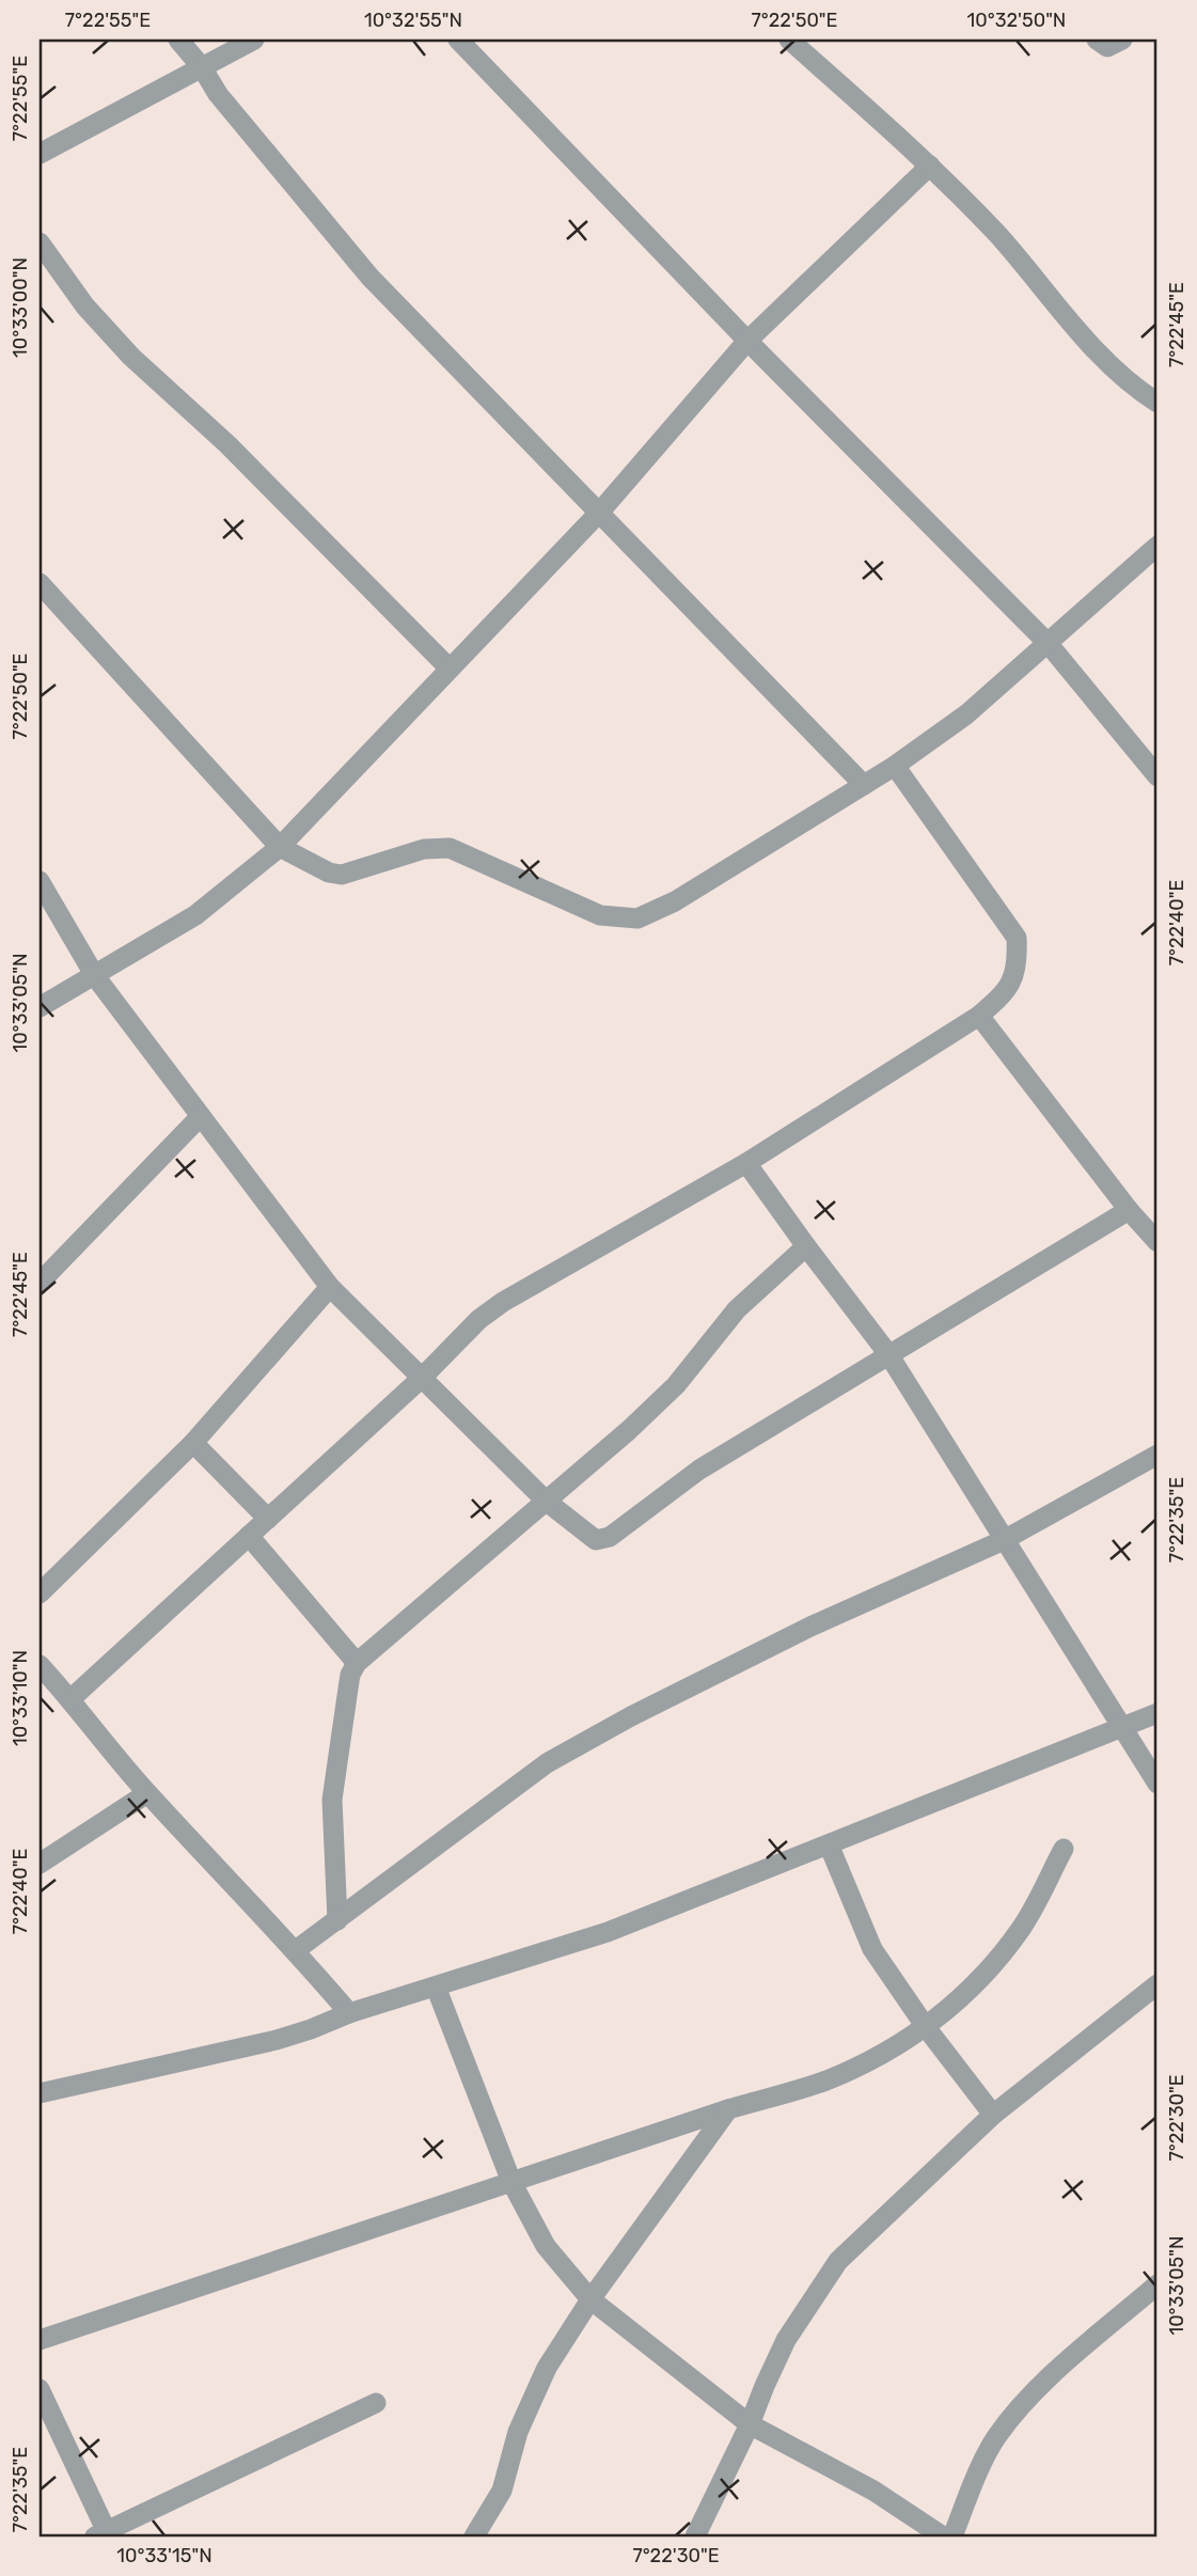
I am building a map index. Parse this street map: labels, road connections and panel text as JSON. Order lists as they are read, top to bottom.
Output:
{
  "coordinates": [
    "7°22'55\"E",
    "10°32'55\"N",
    "7°22'50\"E",
    "10°32'50\"N",
    "10°33'00\"N",
    "7°22'45\"E",
    "7°22'40\"E",
    "10°33'05\"N",
    "7°22'35\"E",
    "10°33'10\"N",
    "7°22'30\"E",
    "10°33'15\"N"
  ]
}
